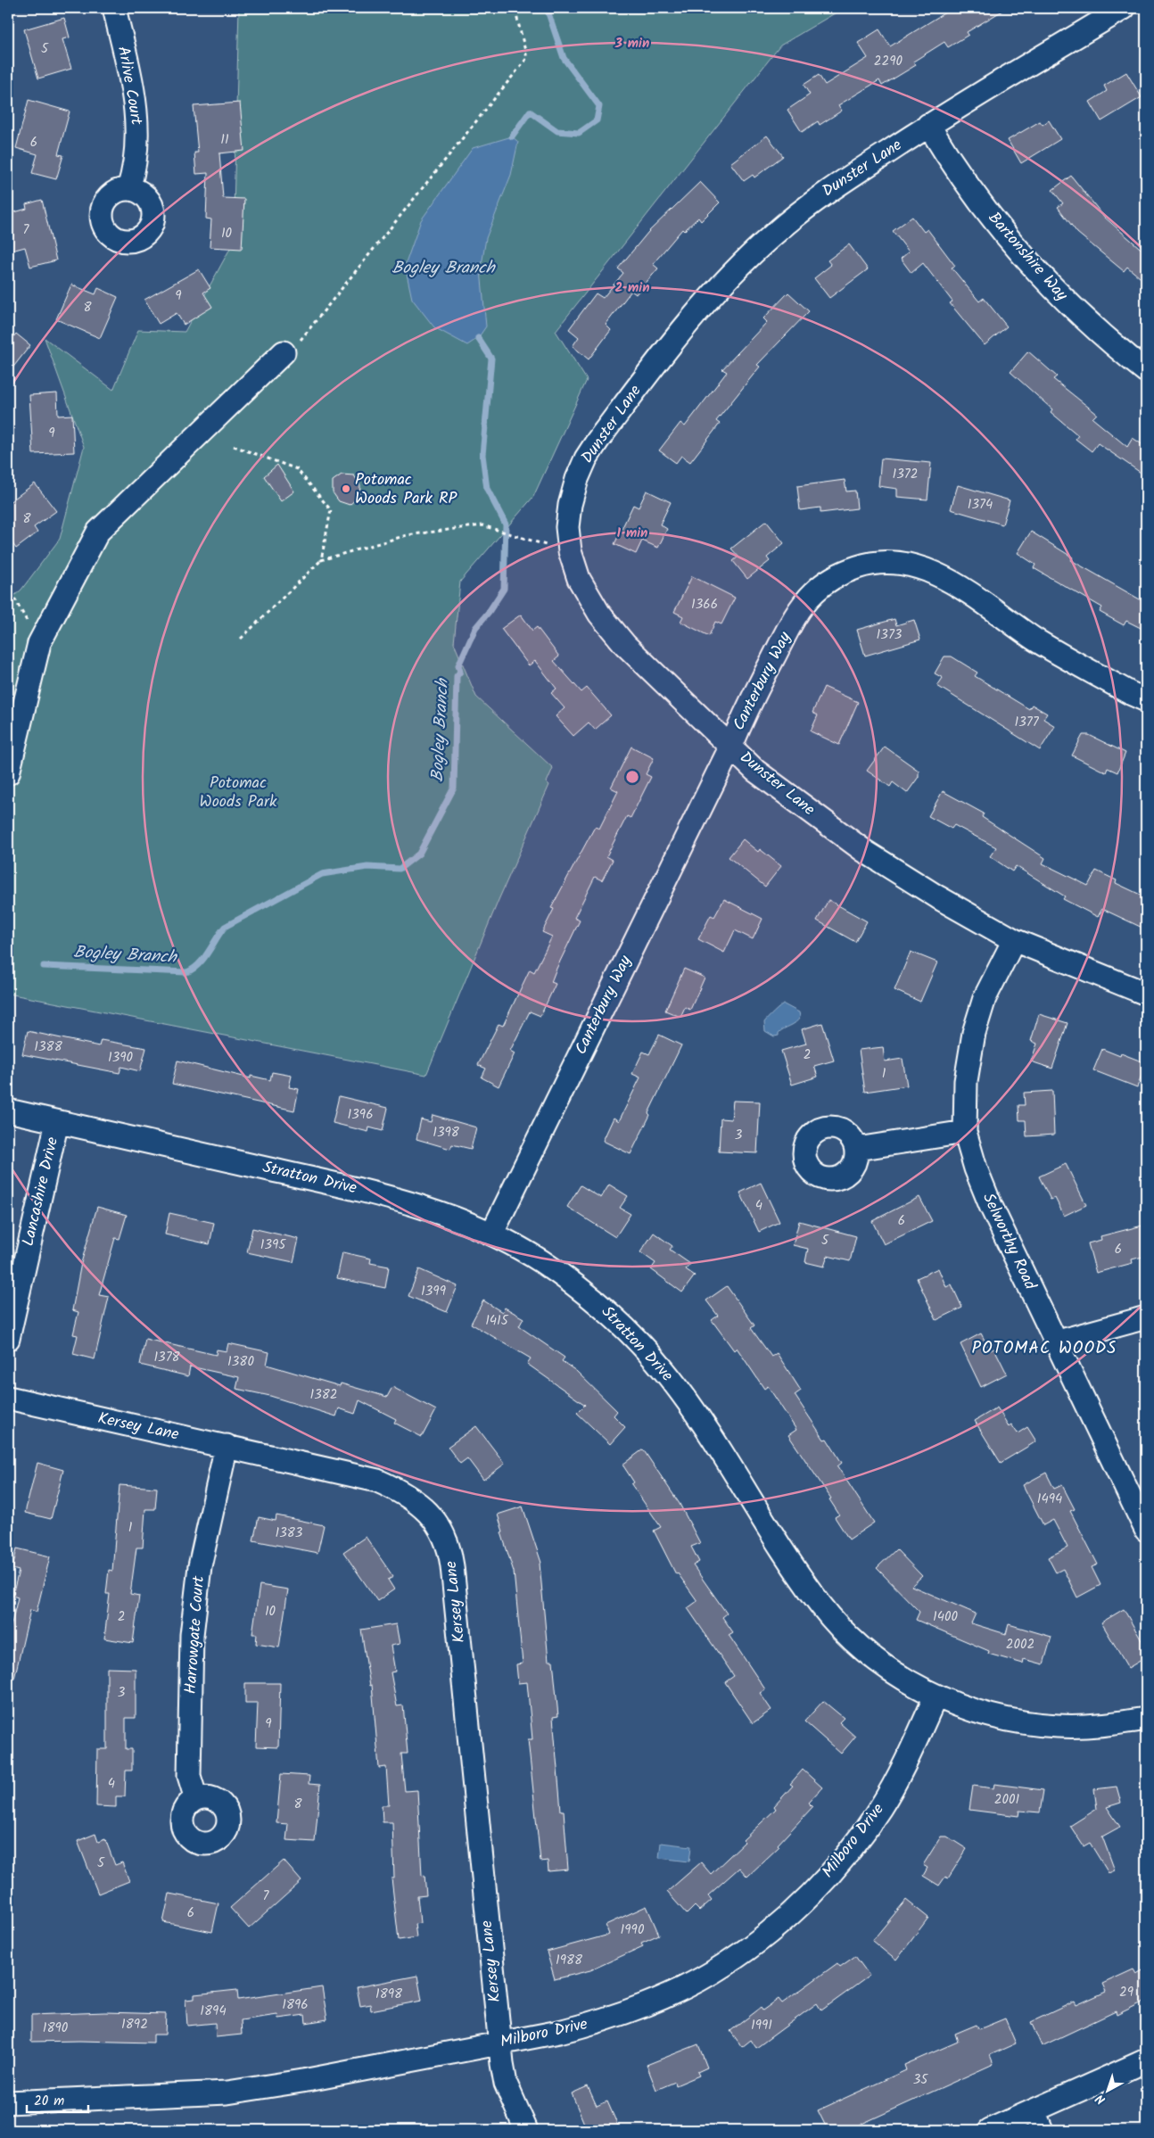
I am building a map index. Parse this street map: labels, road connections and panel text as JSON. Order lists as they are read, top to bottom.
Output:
{
  "streets": {
    "street": [
      "Arlive Court",
      "Dunster Lane",
      "Bartonshire Way",
      "Canterbury Way",
      "Stratton Drive",
      "Lancashire Drive",
      "Selworthy Road",
      "Kersey Lane",
      "Harrowgate Court",
      "Milboro Drive"
    ]
  },
  "crossings": [
    ["Dunster Lane", "Bartonshire Way"],
    ["Dunster Lane", "Canterbury Way"],
    ["Dunster Lane", "Selworthy Road"],
    ["Canterbury Way", "Stratton Drive"],
    ["Stratton Drive", "Lancashire Drive"],
    ["Stratton Drive", "Milboro Drive"],
    ["Kersey Lane", "Harrowgate Court"],
    ["Kersey Lane", "Milboro Drive"]
  ],
  "districts": ["POTOMAC WOODS"],
  "water": ["Bogley Branch"],
  "parks": ["Potomac Woods Park"],
  "places": ["Potomac Woods Park RP"],
  "house_numbers": [
    "5",
    "2290",
    "11",
    "6",
    "7",
    "10",
    "9",
    "8",
    "9",
    "1372",
    "1374",
    "8",
    "1366",
    "1373",
    "1377",
    "1388",
    "2",
    "1390",
    "1",
    "1396",
    "1398",
    "3",
    "4",
    "6",
    "5",
    "1395",
    "6",
    "1399",
    "1415",
    "1378",
    "1380",
    "1382",
    "1494",
    "1",
    "1383",
    "10",
    "2",
    "1400",
    "2002",
    "3",
    "9",
    "4",
    "2001",
    "8",
    "5",
    "7",
    "6",
    "1990",
    "1988",
    "29",
    "1898",
    "1896",
    "1894",
    "1892",
    "1991",
    "1890",
    "35"
  ],
  "scale_bar": "20 m",
  "north": "bottom left",
  "rings": ["3 min", "2 min", "1 min"]
}
